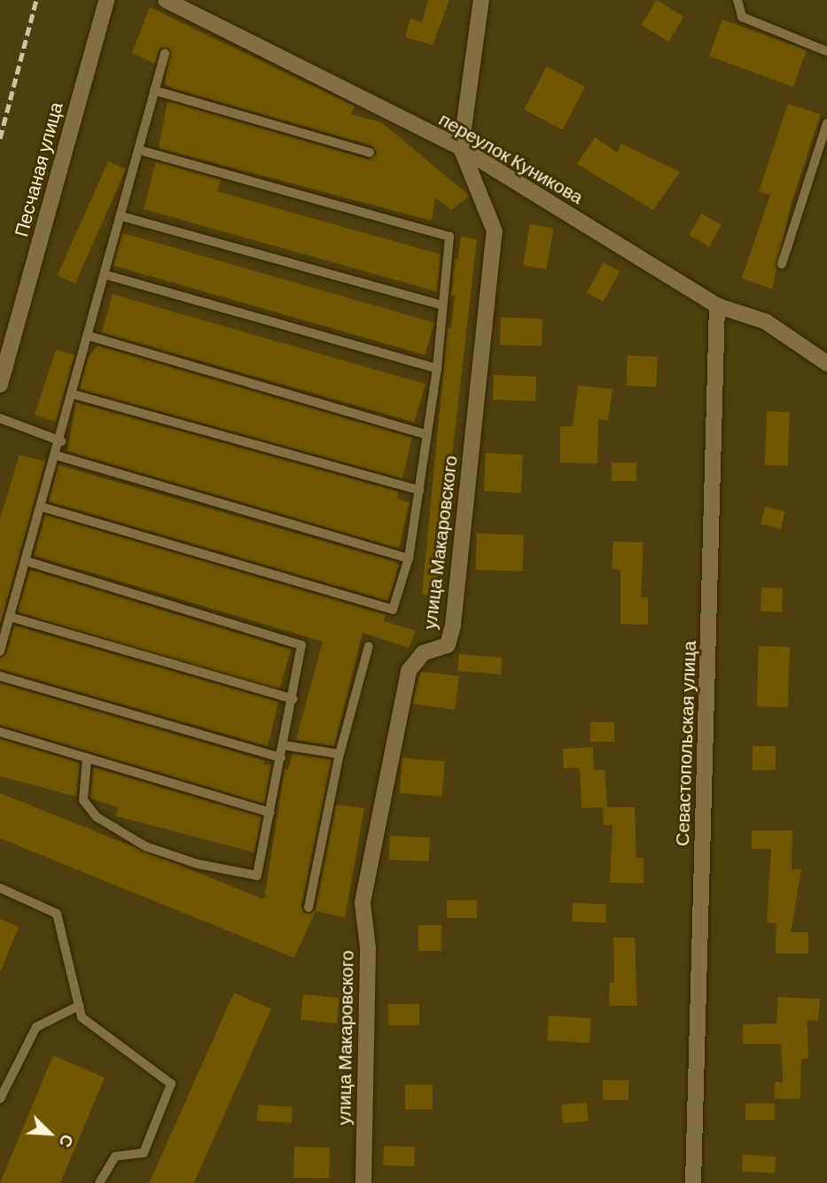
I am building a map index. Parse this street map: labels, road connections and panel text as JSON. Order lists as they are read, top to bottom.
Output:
{
  "streets": {
    "street": [
      "переулок Куникова",
      "Песчаная улица",
      "улица Макаровского",
      "Севастопольская улица"
    ]
  },
  "crossings": [
    ["переулок Куникова", "улица Макаровского"],
    ["переулок Куникова", "Севастопольская улица"]
  ],
  "north": "bottom right"
}
